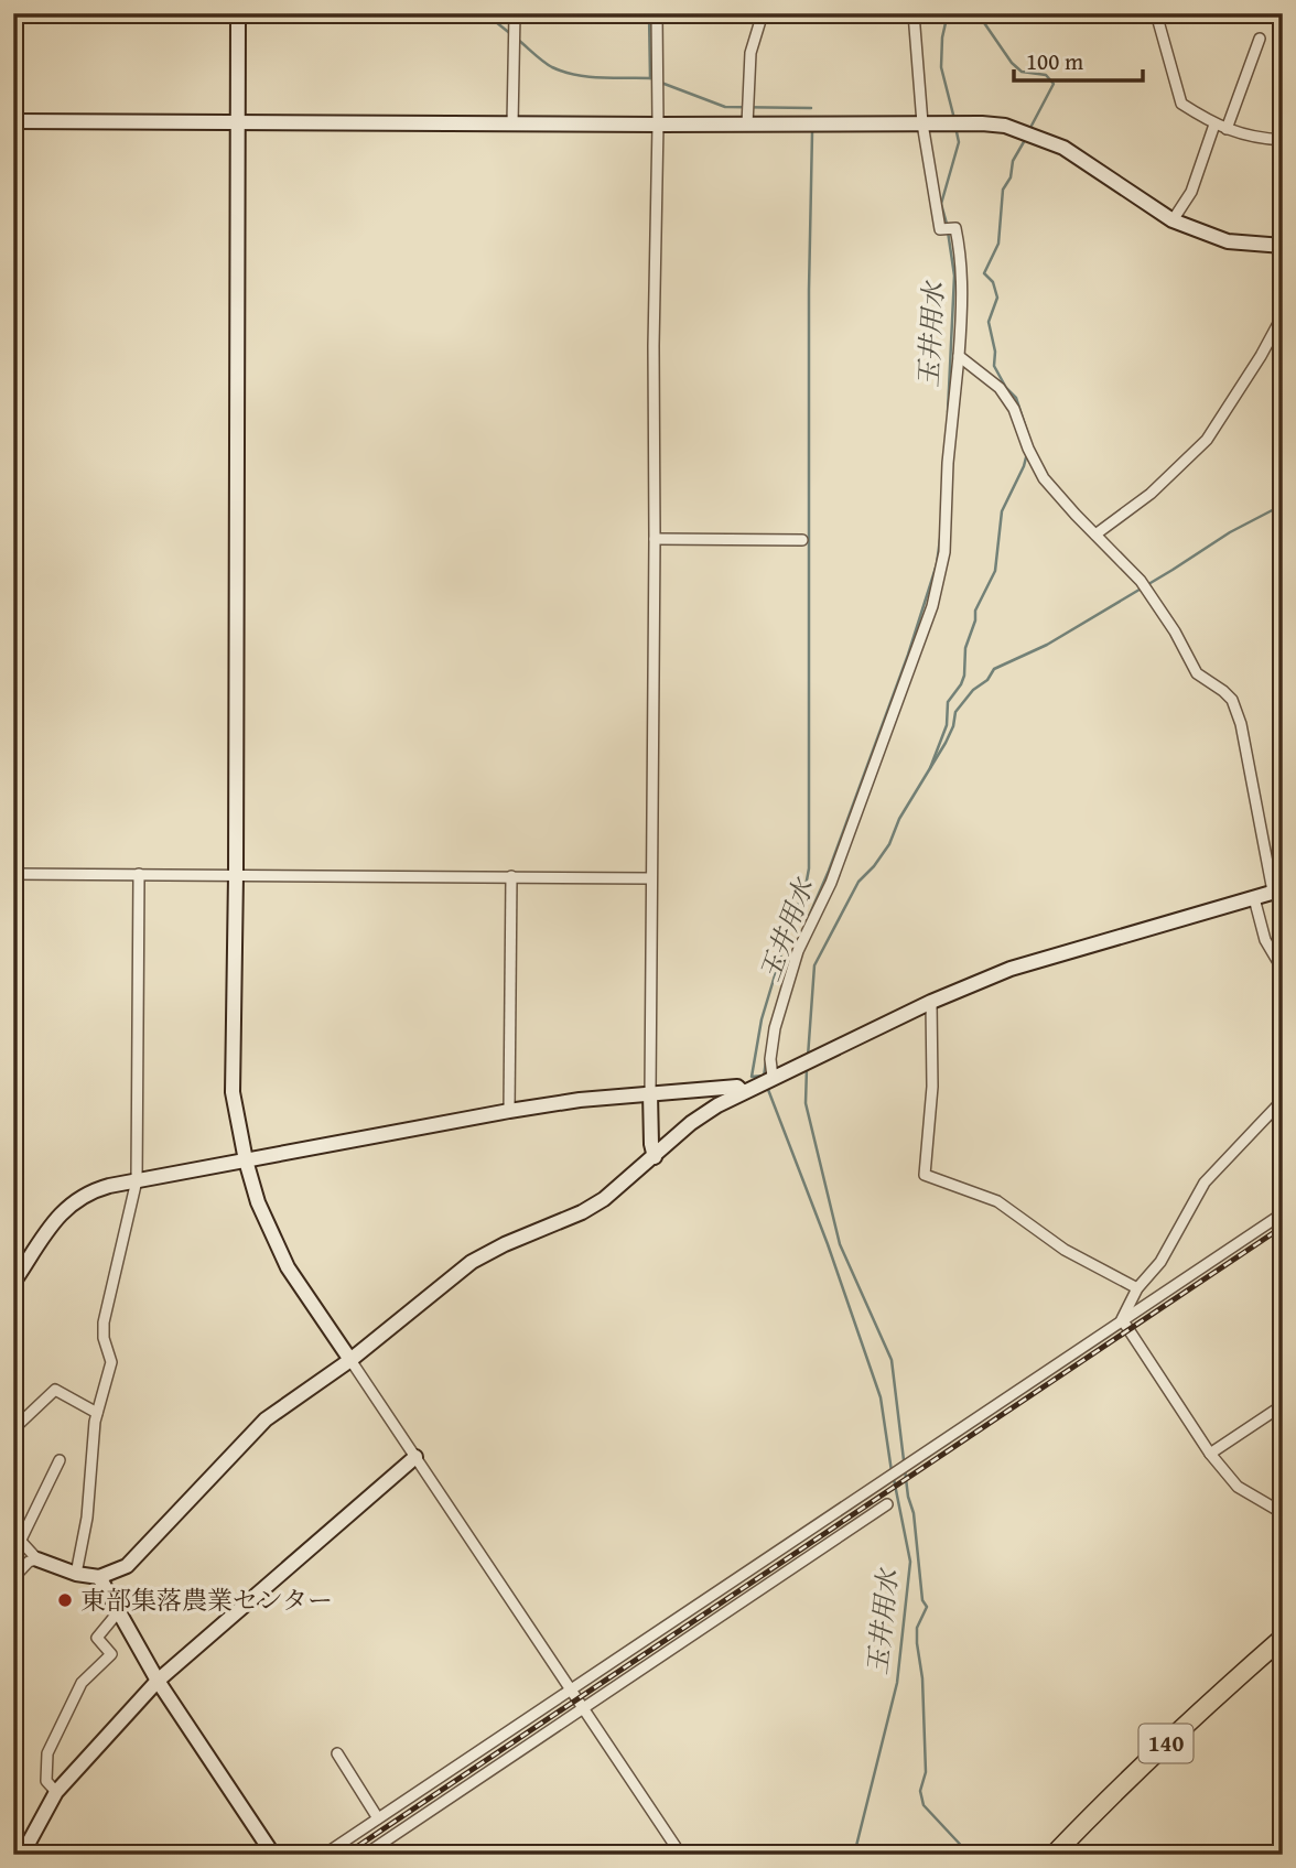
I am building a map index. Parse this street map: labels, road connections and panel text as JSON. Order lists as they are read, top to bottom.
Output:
{
  "streets": {
    "highway": ["140"]
  },
  "water": ["玉井用水"],
  "places": ["東部集落農業センター"],
  "scale_bar": "100 m"
}
